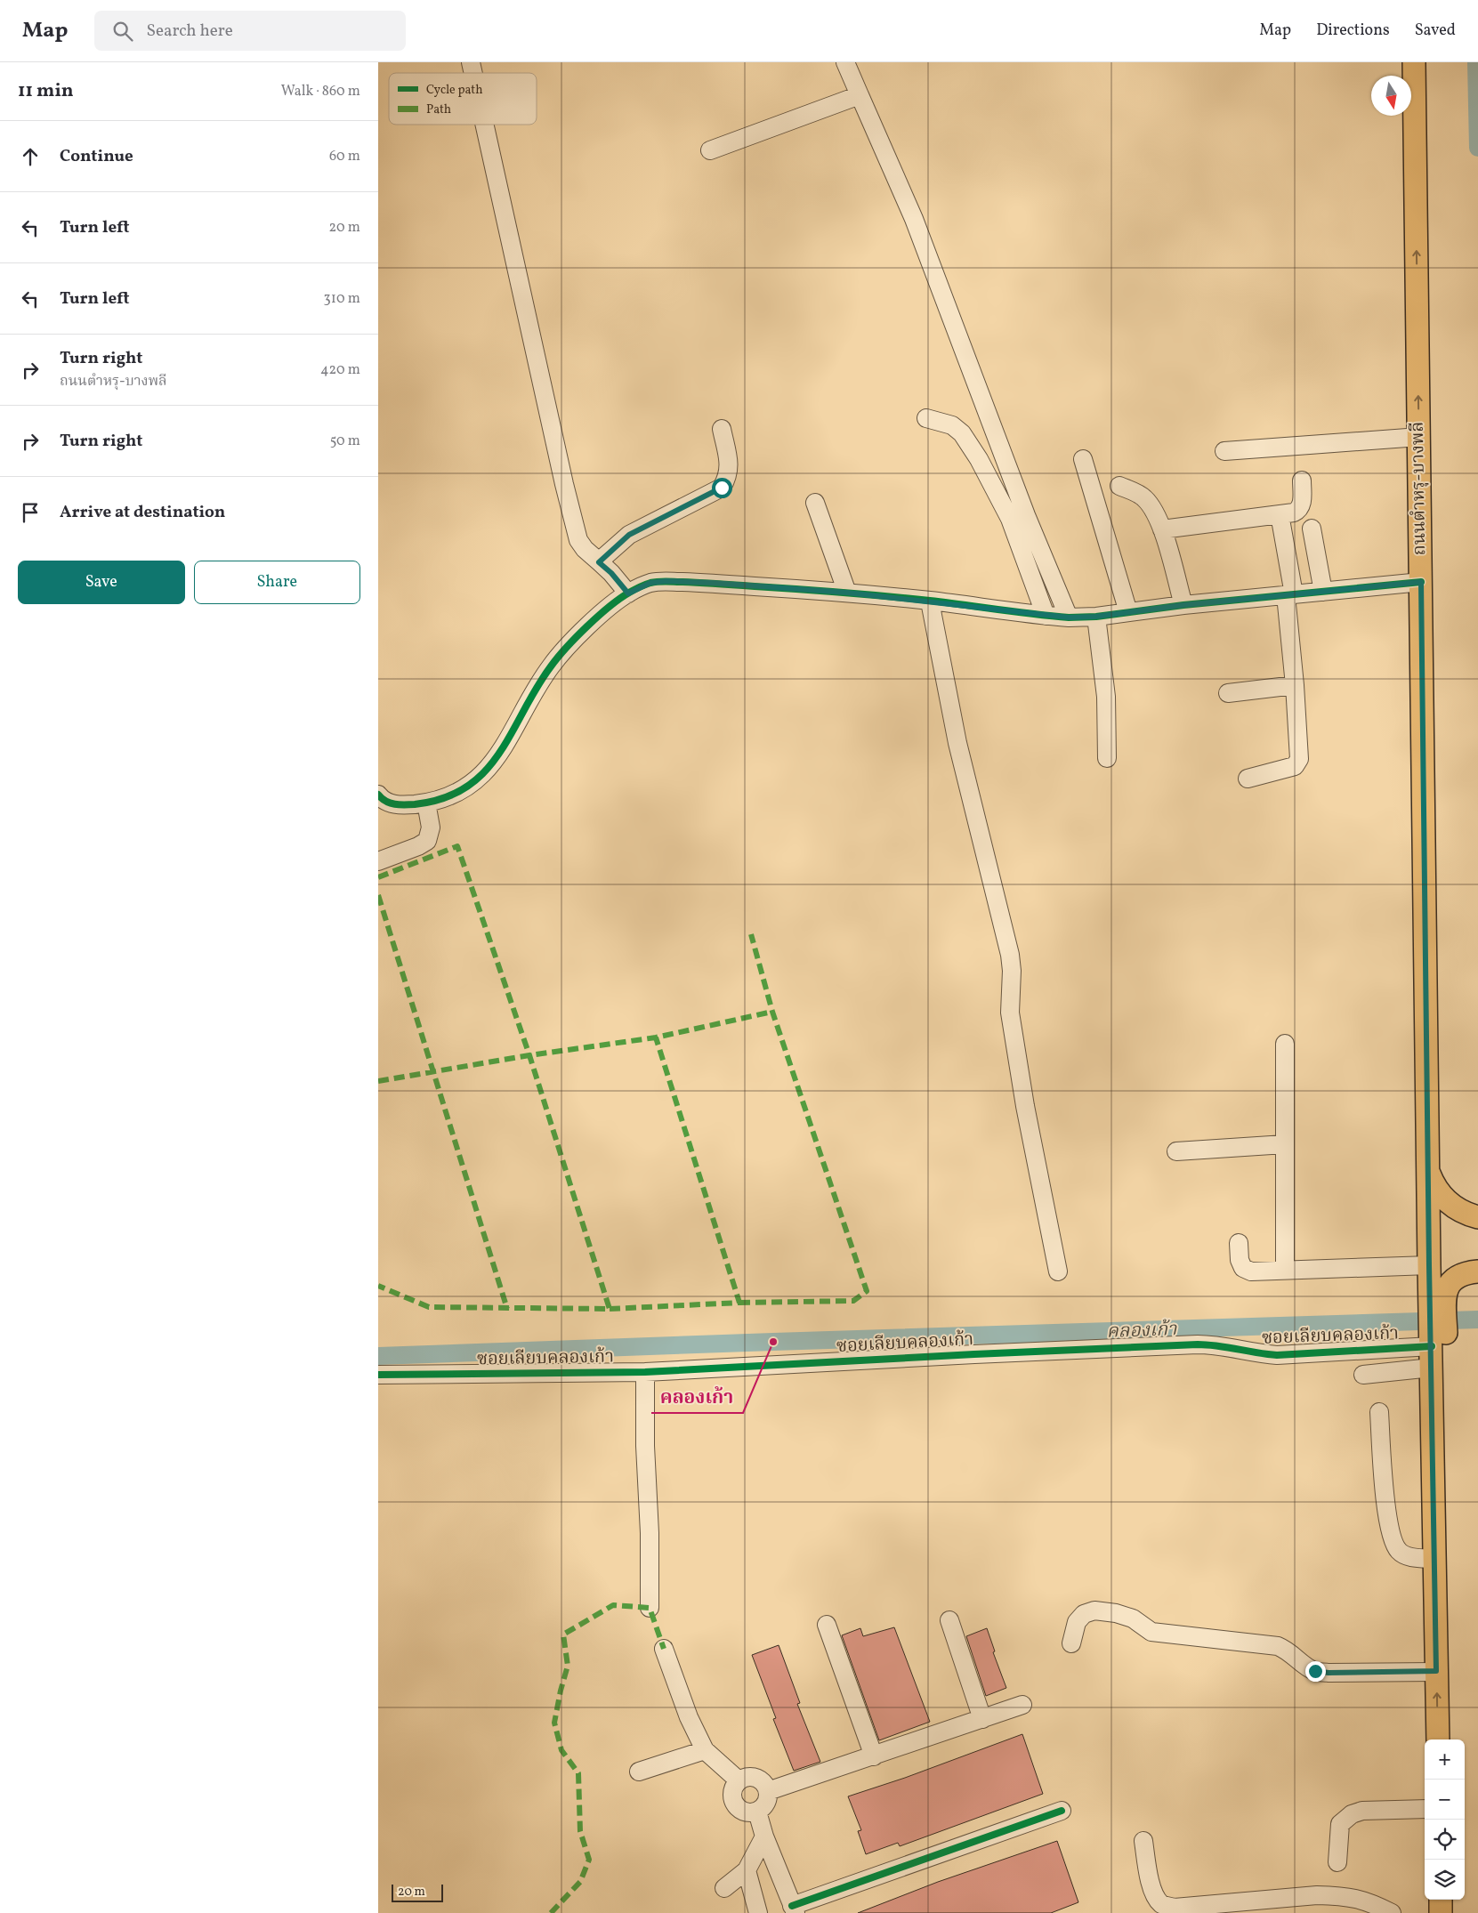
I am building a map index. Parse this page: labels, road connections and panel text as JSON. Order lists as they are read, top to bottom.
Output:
{
  "streets": {
    "main road": ["ถนนตำหรุ-บางพลี"],
    "street": ["ซอยเลียบคลองเก้า"]
  },
  "crossings": [
    ["ถนนตำหรุ-บางพลี", "ซอยเลียบคลองเก้า"]
  ],
  "water": ["คลองเก้า"],
  "places": ["คลองเก้า"],
  "legend": ["Cycle path", "Path"],
  "scale_bar": "20 m",
  "north": "bottom",
  "page": {
    "header": "Map",
    "search": "Search here",
    "nav": ["Map", "Directions", "Saved"],
    "heading": ["11 min", "Walk · 860 m"],
    "list": [
      ["Continue", "60 m"],
      ["Turn left", "20 m"],
      ["Turn left", "310 m"],
      ["Turn right", "ถนนตำหรุ-บางพลี", "420 m"],
      ["Turn right", "50 m"],
      "Arrive at destination"
    ],
    "buttons": ["Save", "Share"],
    "map_buttons": ["+", "−"],
    "scale": "20 m"
  }
}
